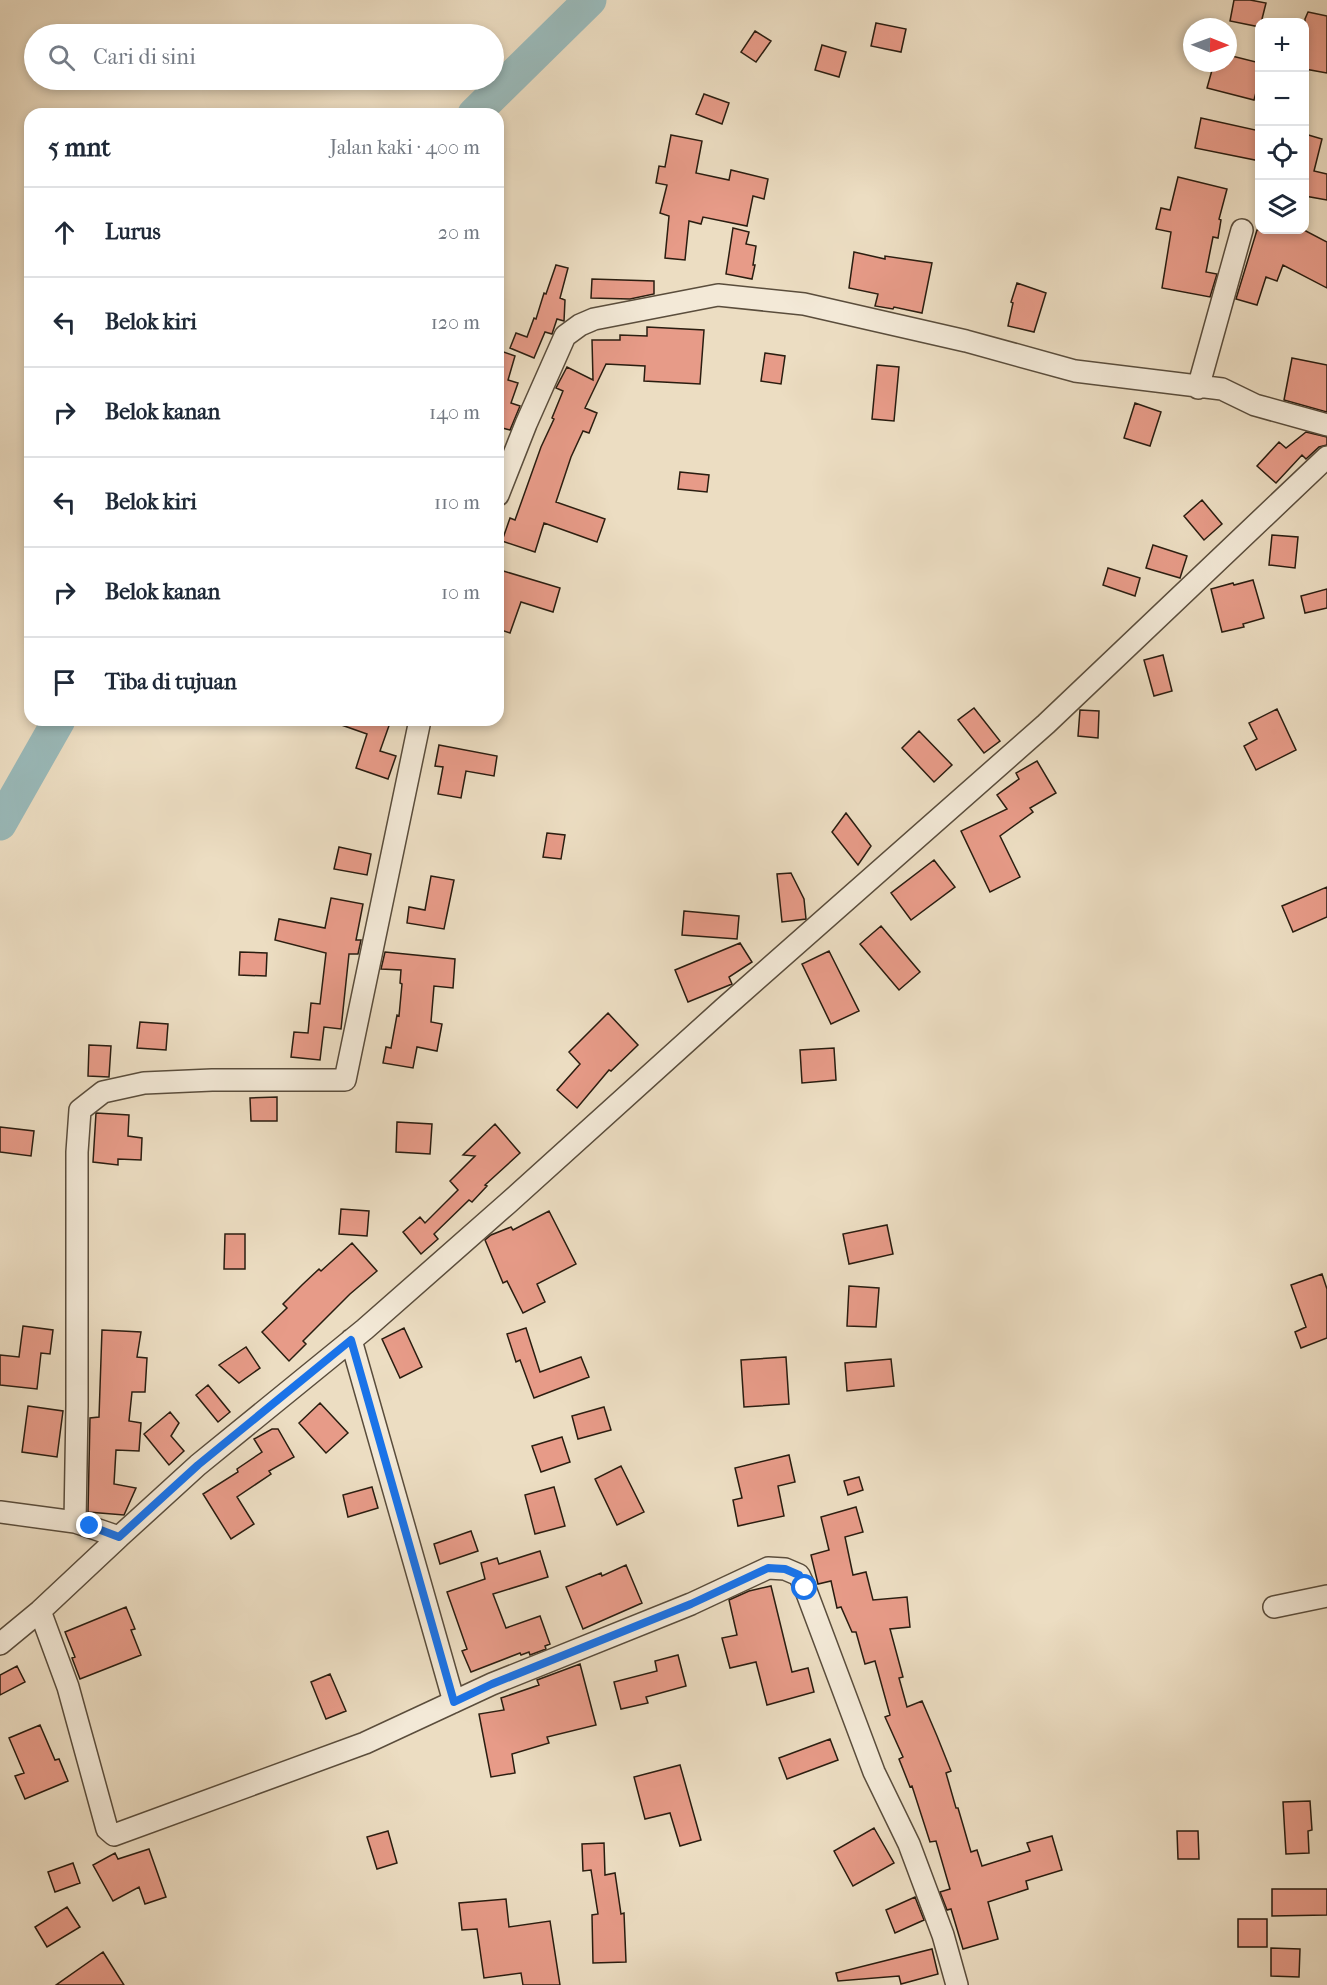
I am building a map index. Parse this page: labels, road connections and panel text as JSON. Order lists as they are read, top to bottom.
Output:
{
  "north": "right",
  "page": {
    "map_buttons": ["+", "−"],
    "search": "Cari di sini",
    "heading": ["5 mnt", "Jalan kaki · 400 m"],
    "list": [
      ["Lurus", "20 m"],
      ["Belok kiri", "120 m"],
      ["Belok kanan", "140 m"],
      ["Belok kiri", "110 m"],
      ["Belok kanan", "10 m"],
      "Tiba di tujuan"
    ]
  }
}
